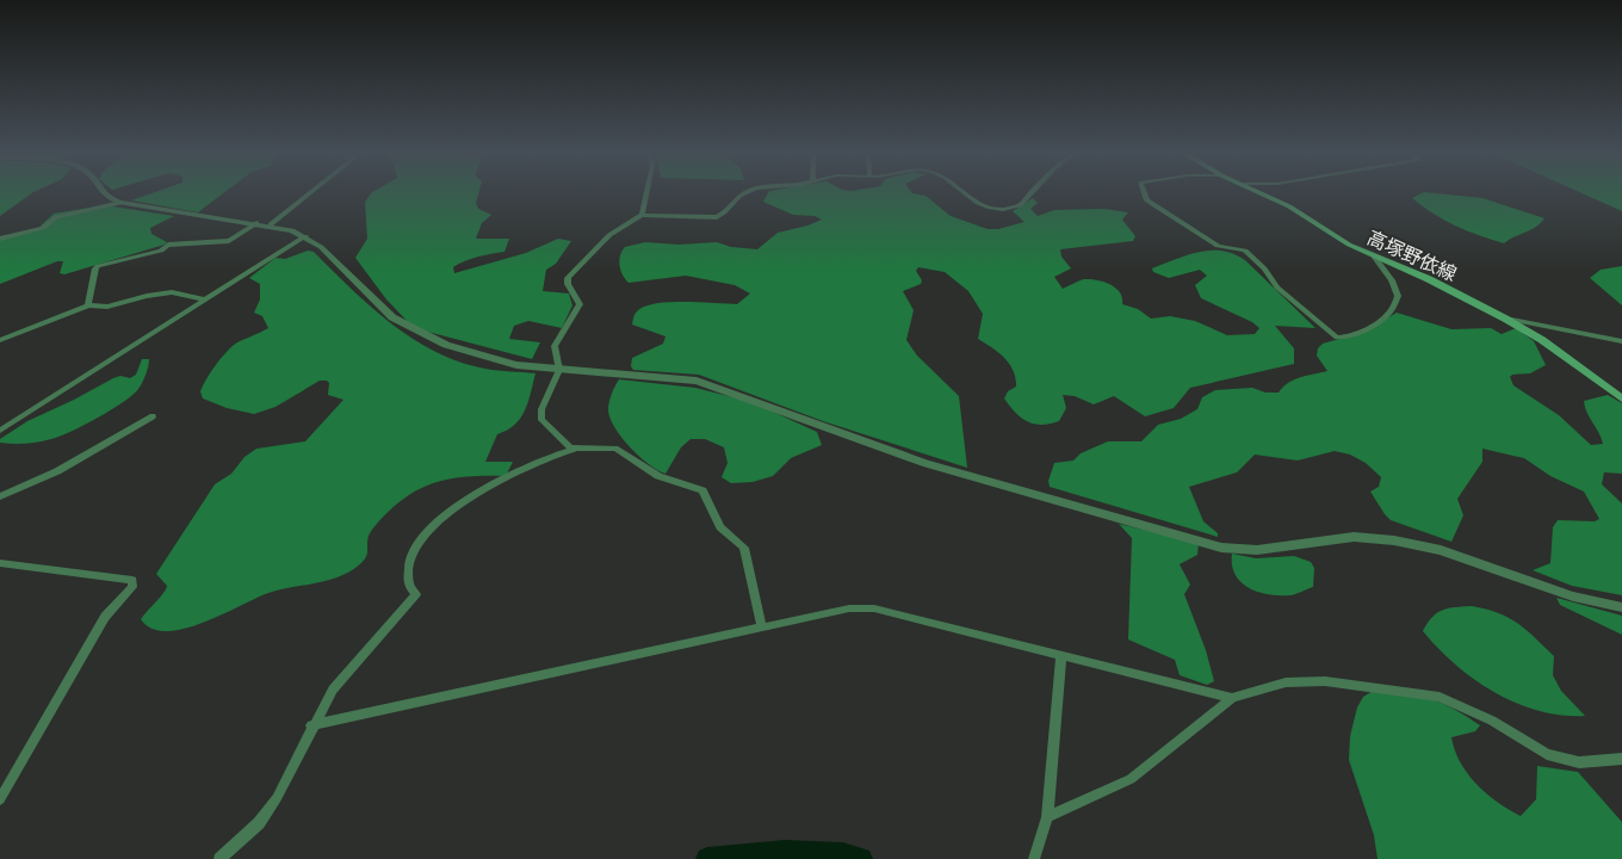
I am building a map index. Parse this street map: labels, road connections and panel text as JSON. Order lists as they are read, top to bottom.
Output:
{
  "streets": {
    "main road": ["高塚野依線"]
  }
}
